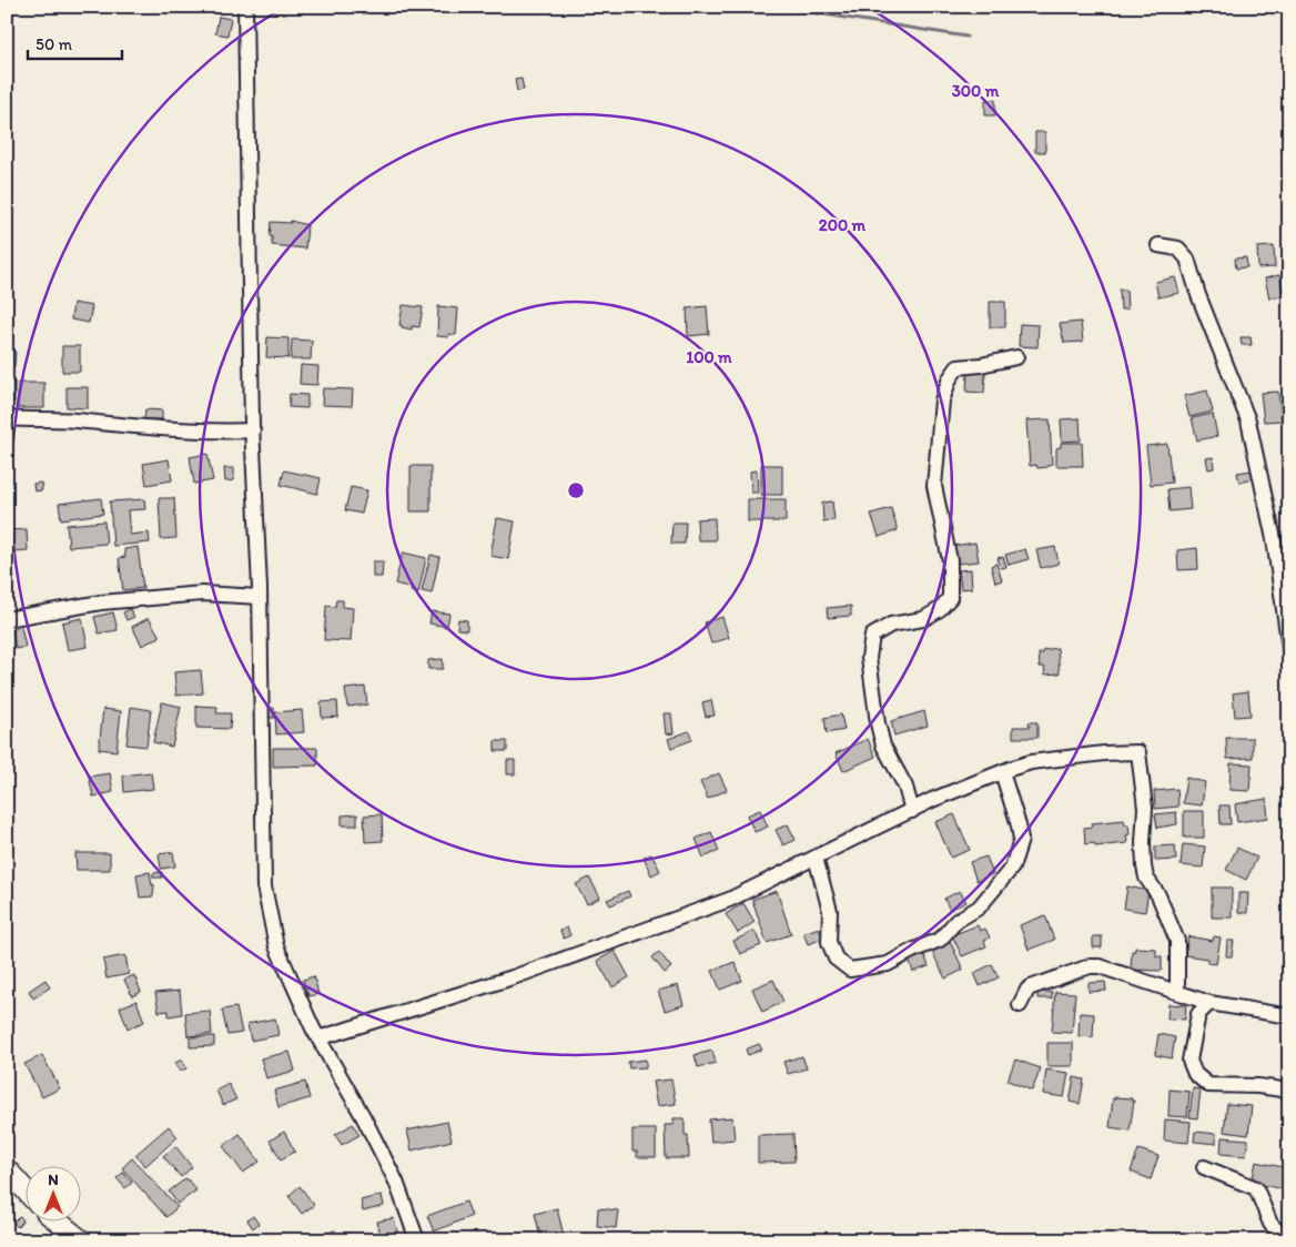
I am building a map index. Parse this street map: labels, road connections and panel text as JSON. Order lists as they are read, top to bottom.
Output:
{
  "scale_bar": "50 m",
  "north": "top",
  "rings": ["300 m", "200 m", "100 m"]
}
